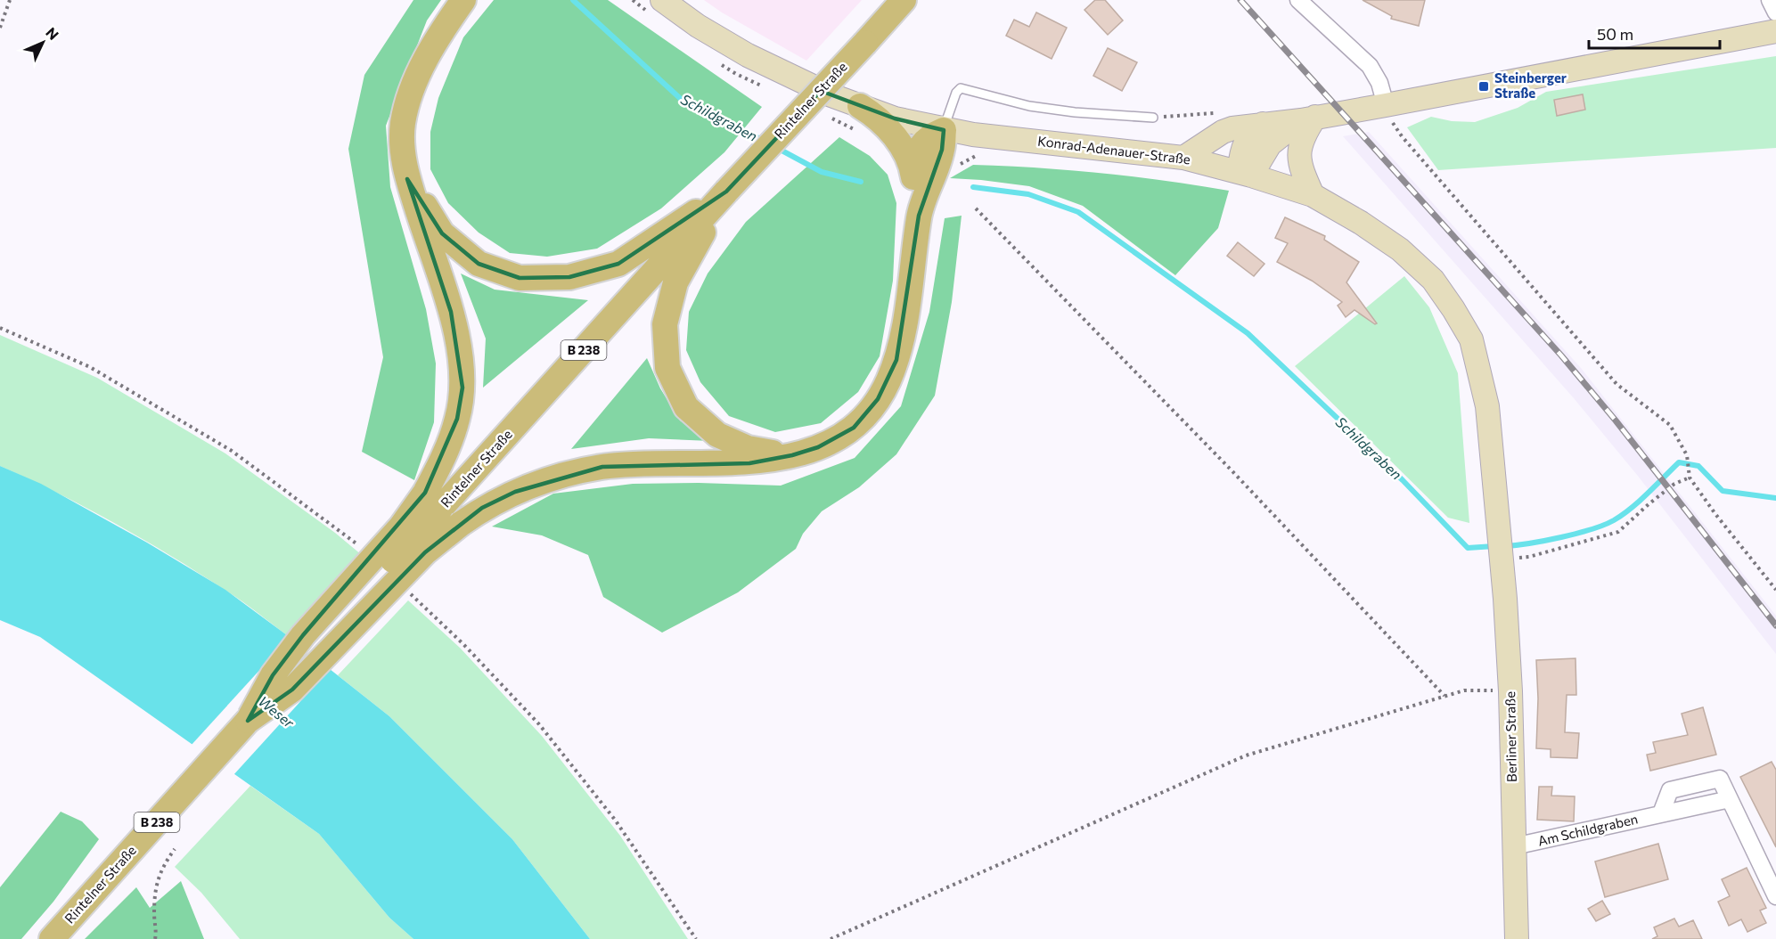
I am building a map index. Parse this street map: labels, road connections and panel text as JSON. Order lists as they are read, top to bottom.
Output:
{
  "streets": {
    "main road": [
      "Rintelner Straße",
      "Konrad-Adenauer-Straße",
      "B 238",
      "Berliner Straße"
    ],
    "street": ["Am Schildgraben"]
  },
  "crossings": [
    ["Rintelner Straße", "B 238"],
    ["Konrad-Adenauer-Straße", "B 238"],
    ["Konrad-Adenauer-Straße", "Berliner Straße"],
    ["Berliner Straße", "Am Schildgraben"]
  ],
  "water": ["Schildgraben", "Weser"],
  "places": {
    "transit": ["Steinberger Straße"]
  },
  "scale_bar": "50 m",
  "north": "top right"
}
